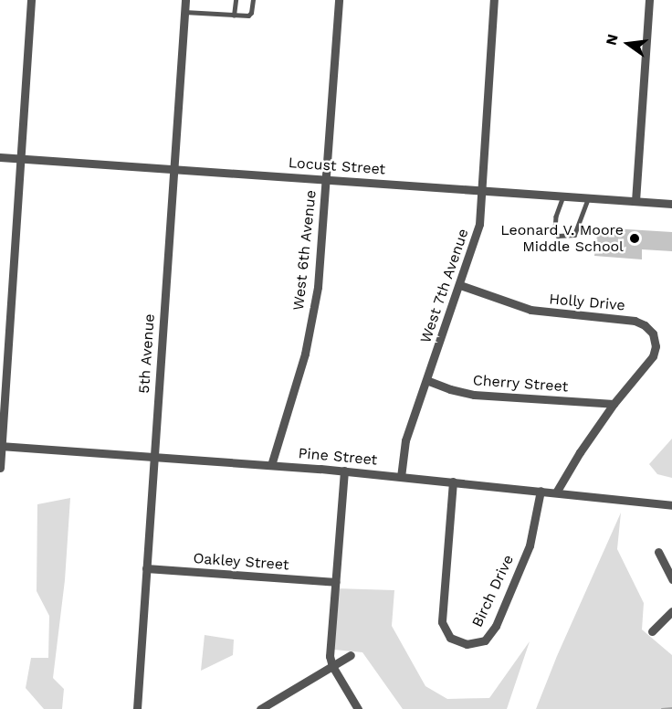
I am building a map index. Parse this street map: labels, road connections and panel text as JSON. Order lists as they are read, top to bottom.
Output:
{
  "streets": {
    "street": [
      "Locust Street",
      "West 6th Avenue",
      "West 7th Avenue",
      "Holly Drive",
      "5th Avenue",
      "Cherry Street",
      "Pine Street",
      "Oakley Street",
      "Birch Drive"
    ]
  },
  "crossings": [
    ["Locust Street", "West 6th Avenue"],
    ["Locust Street", "West 7th Avenue"],
    ["Locust Street", "5th Avenue"],
    ["West 6th Avenue", "Pine Street"],
    ["West 7th Avenue", "Holly Drive"],
    ["West 7th Avenue", "Cherry Street"],
    ["West 7th Avenue", "Pine Street"],
    ["Holly Drive", "Cherry Street"],
    ["Holly Drive", "Pine Street"],
    ["5th Avenue", "Pine Street"],
    ["5th Avenue", "Oakley Street"],
    ["Pine Street", "Birch Drive"]
  ],
  "places": ["Leonard V. Moore Middle School"],
  "north": "left"
}
